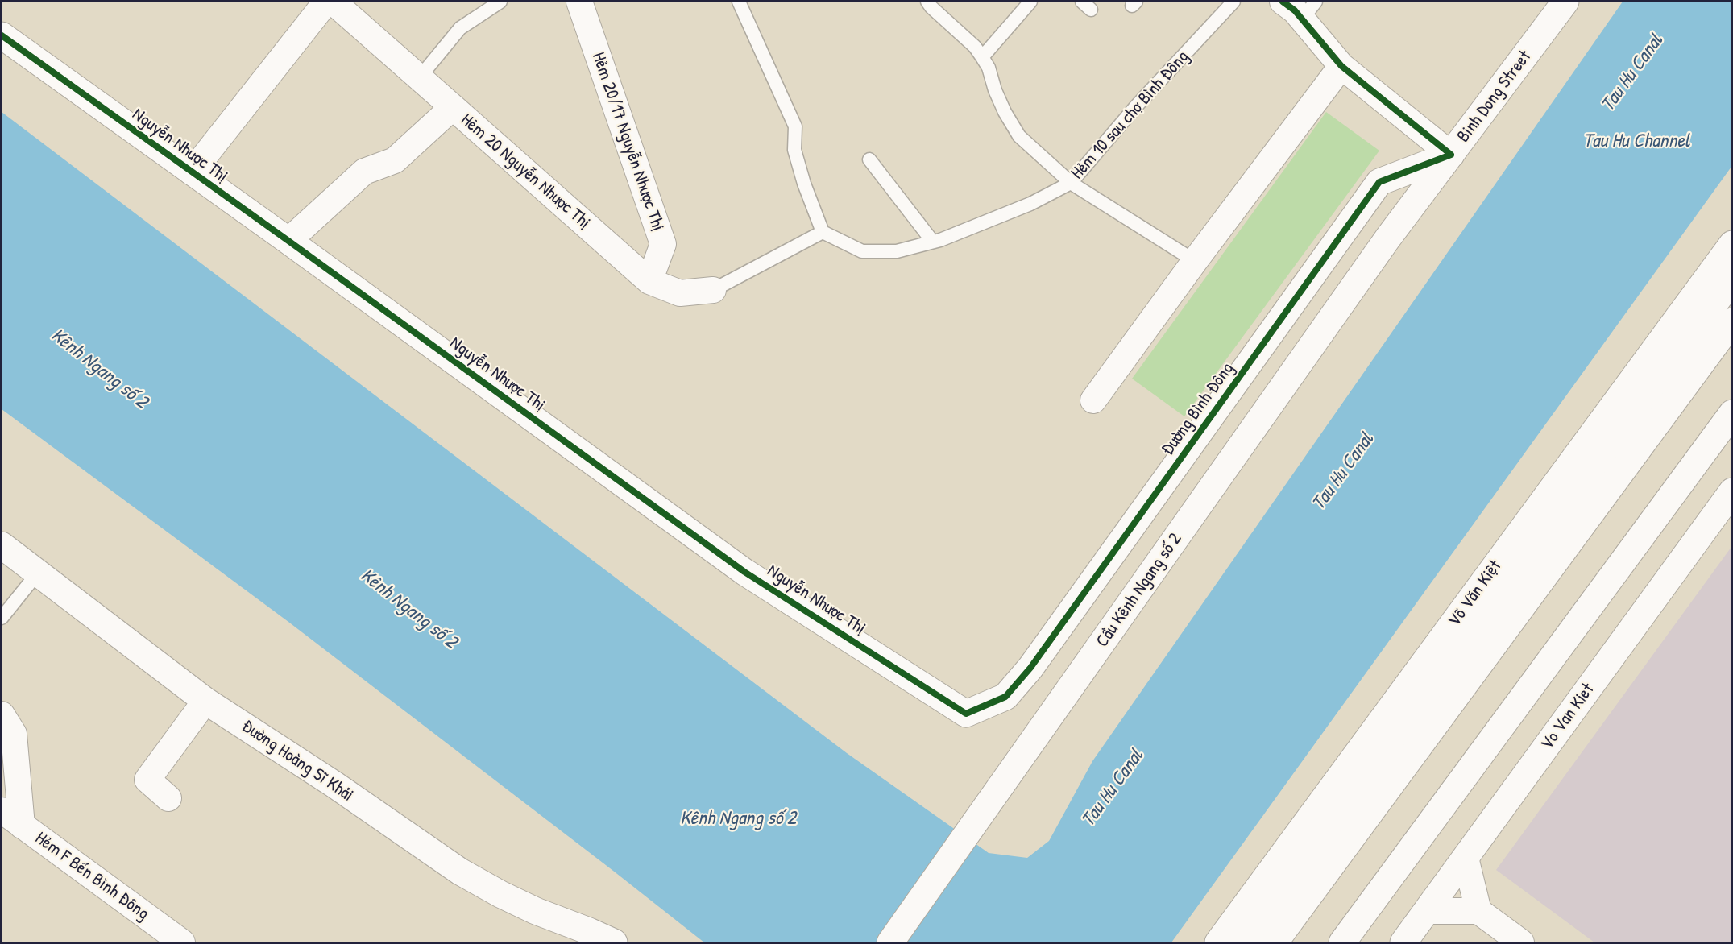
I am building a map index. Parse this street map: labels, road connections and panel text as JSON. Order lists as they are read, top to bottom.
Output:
{
  "streets": {
    "main road": [
      "Binh Dong Street",
      "Nguyễn Nhược Thị",
      "Đường Bình Đông",
      "Cầu Kênh Ngang số 2",
      "Võ Văn Kiệt",
      "Vo Van Kiet",
      "Đường Hoàng Sĩ Khải"
    ],
    "street": ["Hẻm 20/17 Nguyễn Nhược Thị", "Hẻm 20 Nguyễn Nhược Thị", "Hẻm F Bến Bình Đông"],
    "lane": ["Hẻm 10 sau chợ Bình Đông"]
  },
  "crossings": [
    ["Binh Dong Street", "Đường Bình Đông"],
    ["Binh Dong Street", "Cầu Kênh Ngang số 2"],
    ["Hẻm 20/17 Nguyễn Nhược Thị", "Hẻm 20 Nguyễn Nhược Thị"],
    ["Nguyễn Nhược Thị", "Hẻm 20 Nguyễn Nhược Thị"],
    ["Nguyễn Nhược Thị", "Đường Bình Đông"]
  ],
  "water": ["Tau Hu Canal", "Tau Hu Channel", "Kênh Ngang số 2"]
}
